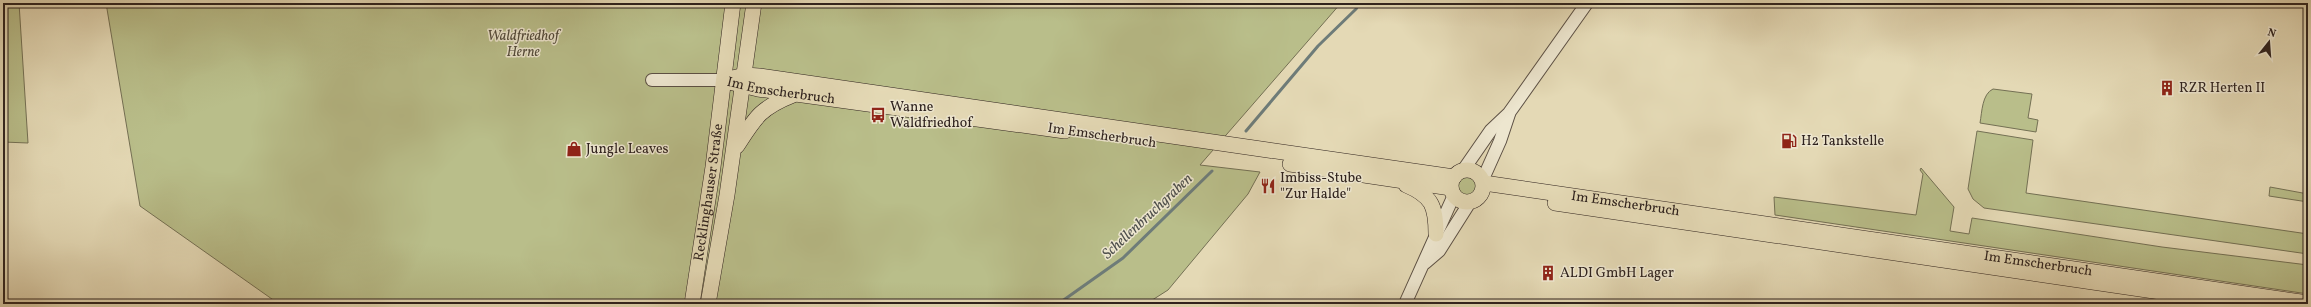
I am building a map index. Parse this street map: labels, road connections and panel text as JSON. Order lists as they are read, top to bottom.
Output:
{
  "streets": {
    "main road": ["Im Emscherbruch", "Recklinghauser Straße"]
  },
  "crossings": [
    ["Im Emscherbruch", "Recklinghauser Straße"]
  ],
  "water": ["Schellenbruchgraben"],
  "parks": ["Waldfriedhof Herne"],
  "places": {
    "building": ["RZR Herten II", "ALDI GmbH Lager"],
    "bus stop": ["Wanne Waldfriedhof"],
    "fuel station": ["H2 Tankstelle"],
    "shop": ["Jungle Leaves"],
    "restaurant": ["Imbiss-Stube \"Zur Halde\""]
  },
  "north": "top"
}
